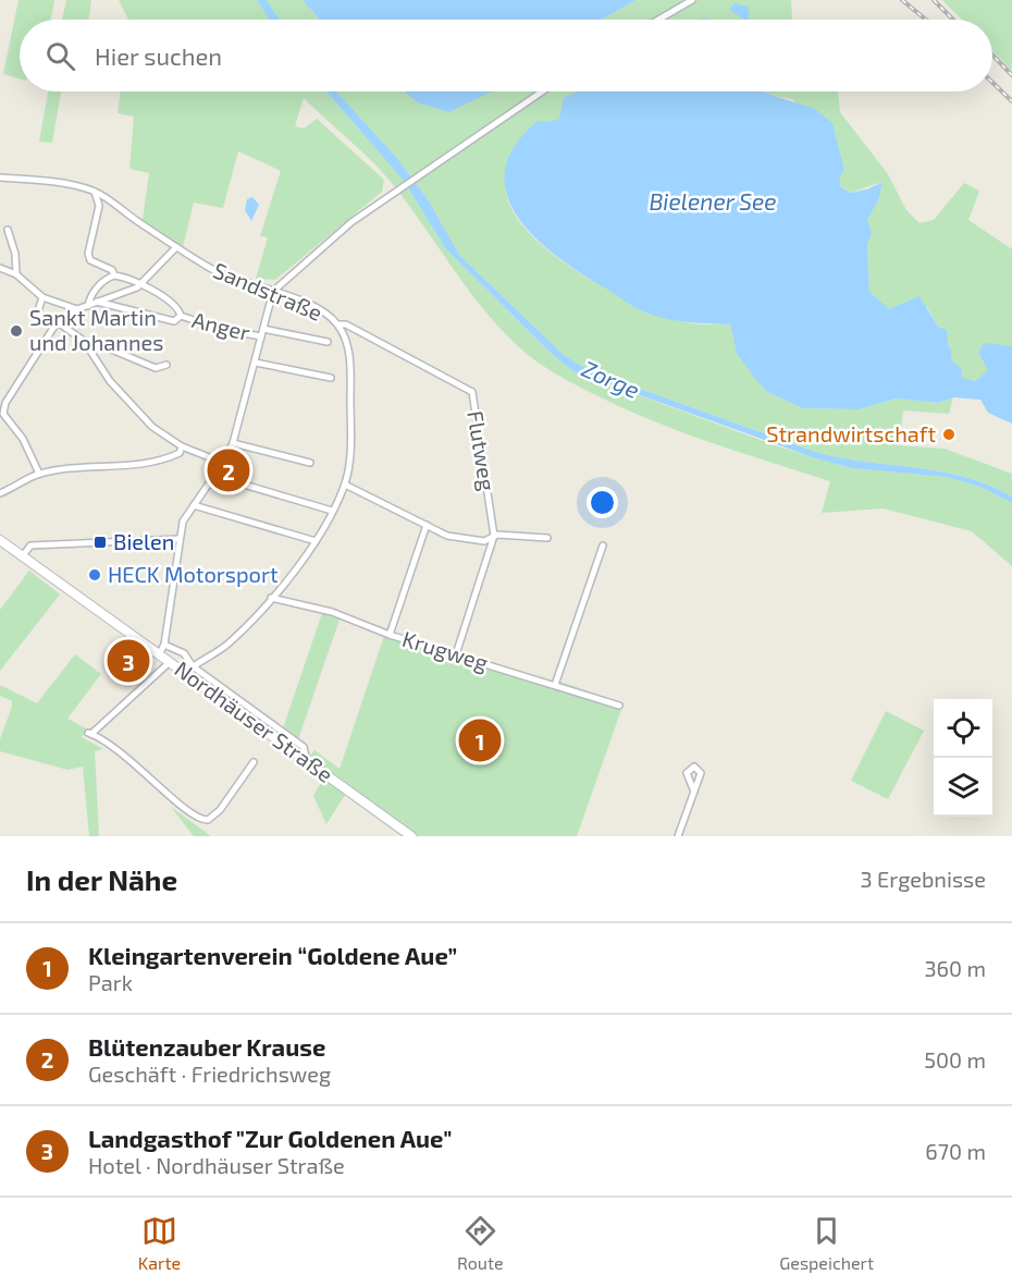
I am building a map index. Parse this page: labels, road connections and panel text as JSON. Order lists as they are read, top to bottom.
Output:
{
  "streets": {
    "main road": ["Nordhäuser Straße"],
    "street": [
      "Sandstraße",
      "Anger",
      "Flutweg",
      "Krugweg"
    ]
  },
  "crossings": [
    ["Sandstraße", "Anger"],
    ["Sandstraße", "Flutweg"],
    ["Sandstraße", "Krugweg"],
    ["Sandstraße", "Nordhäuser Straße"],
    ["Flutweg", "Krugweg"]
  ],
  "water": ["Bielener See", "Zorge"],
  "places": {
    "other": ["Sankt Martin und Johannes", "Strandwirtschaft", "HECK Motorsport"],
    "transit": ["Bielen"]
  },
  "page": {
    "search": "Hier suchen",
    "pins": ["2", "3", "1"],
    "heading": ["In der Nähe", "3 Ergebnisse"],
    "list": [
      {
        "mark": "1",
        "name": "Kleingartenverein “Goldene Aue”",
        "note": "Park",
        "value": "360 m"
      },
      {
        "mark": "2",
        "name": "Blütenzauber Krause",
        "note": "Geschäft · Friedrichsweg",
        "value": "500 m"
      },
      {
        "mark": "3",
        "name": "Landgasthof \"Zur Goldenen Aue\"",
        "note": "Hotel · Nordhäuser Straße",
        "value": "670 m"
      }
    ],
    "nav": ["Karte", "Route", "Gespeichert"]
  }
}
